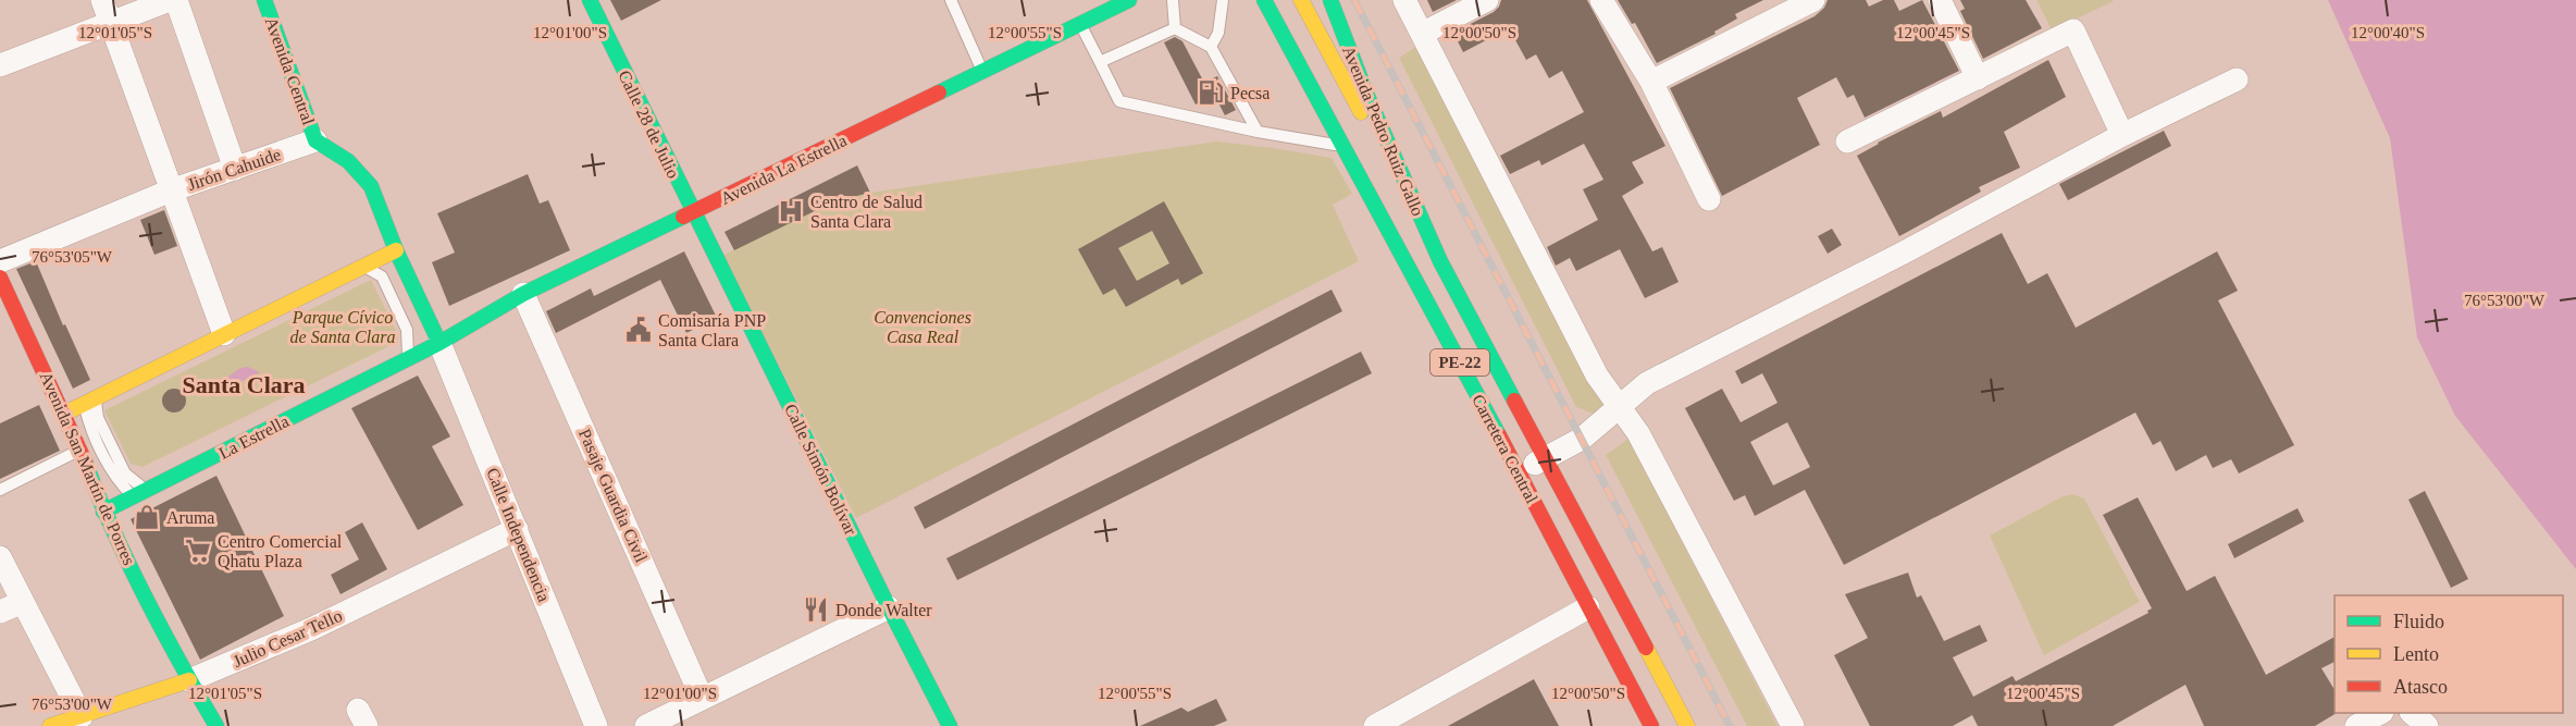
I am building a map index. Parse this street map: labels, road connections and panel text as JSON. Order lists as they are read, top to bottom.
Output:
{
  "streets": {
    "main road": [
      "Avenida Central",
      "Calle 28 de Julio",
      "Avenida Pedro Ruiz Gallo",
      "Avenida La Estrella",
      "PE-22",
      "La Estrella",
      "Carretera Central",
      "Avenida San Martín de Porres",
      "Calle Simón Bolívar",
      "Julio Cesar Tello"
    ],
    "street": ["Jirón Cahuide", "Pasaje Guardia Civil", "Calle Independencia"]
  },
  "crossings": [
    ["Avenida Central", "Jirón Cahuide"],
    ["Calle 28 de Julio", "Avenida La Estrella"],
    ["Calle 28 de Julio", "Calle Simón Bolívar"],
    ["Avenida Pedro Ruiz Gallo", "Carretera Central"],
    ["Avenida La Estrella", "La Estrella"],
    ["Avenida La Estrella", "Calle Simón Bolívar"],
    ["Avenida La Estrella", "Pasaje Guardia Civil"],
    ["Avenida La Estrella", "Calle Independencia"],
    ["La Estrella", "Avenida San Martín de Porres"],
    ["La Estrella", "Calle Independencia"],
    ["Avenida San Martín de Porres", "Julio Cesar Tello"],
    ["Calle Independencia", "Julio Cesar Tello"]
  ],
  "districts": ["Santa Clara"],
  "parks": ["Parque Cívico de Santa Clara", "Convenciones Casa Real"],
  "places": {
    "fuel station": ["Pecsa"],
    "hospital": ["Centro de Salud Santa Clara"],
    "public building": ["Comisaría PNP Santa Clara"],
    "shop": ["Aruma"],
    "supermarket": ["Centro Comercial Qhatu Plaza"],
    "restaurant": ["Donde Walter"]
  },
  "legend": ["Fluido", "Lento", "Atasco"],
  "coordinates": [
    "12°01'05\"S",
    "12°01'00\"S",
    "12°00'55\"S",
    "12°00'50\"S",
    "12°00'40\"S",
    "12°00'45\"S",
    "76°53'05\"W",
    "76°53'00\"W"
  ]
}
